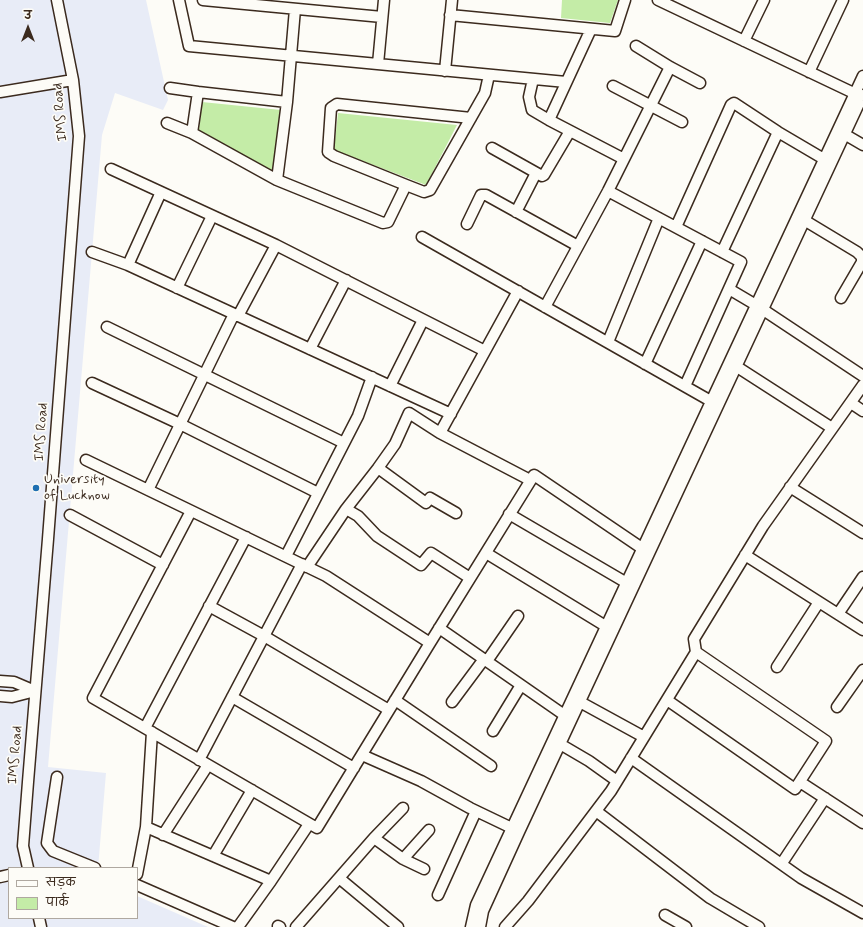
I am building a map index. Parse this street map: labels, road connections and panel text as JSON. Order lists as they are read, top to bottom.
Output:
{
  "streets": {
    "street": ["IMS Road"]
  },
  "places": ["University of Lucknow"],
  "legend": ["सड़क", "पार्क"],
  "north": "top"
}
